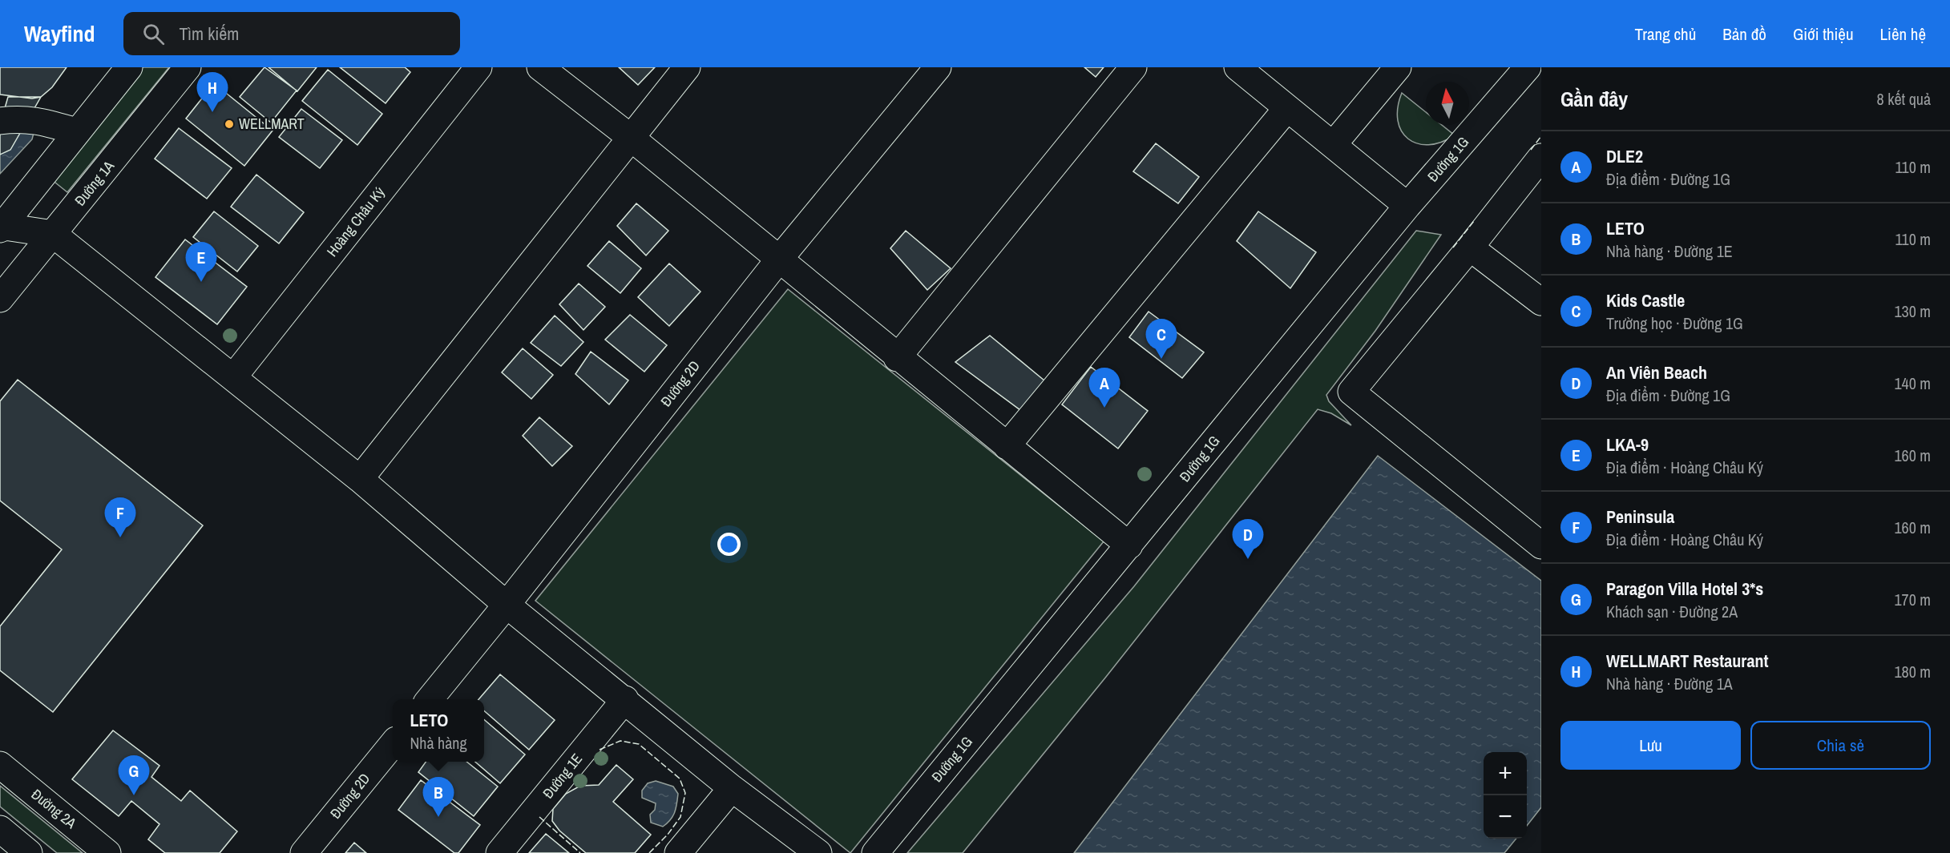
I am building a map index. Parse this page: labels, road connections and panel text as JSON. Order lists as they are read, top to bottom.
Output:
{
  "streets": {
    "street": [
      "Đường 1G",
      "Đường 1A",
      "Hoàng Châu Ký",
      "Đường 2D",
      "Đường 1E",
      "Đường 2A"
    ]
  },
  "places": ["WELLMART"],
  "north": "top",
  "page": {
    "header": "Wayfind",
    "search": "Tìm kiếm",
    "nav": [
      "Trang chủ",
      "Bản đồ",
      "Giới thiệu",
      "Liên hệ"
    ],
    "heading": ["Gần đây", "8 kết quả"],
    "pins": [
      "H",
      "E",
      "C",
      "A",
      "F",
      "D",
      "G",
      "B"
    ],
    "list": [
      {
        "mark": "A",
        "name": "DLE2",
        "note": "Địa điểm · Đường 1G",
        "value": "110 m"
      },
      {
        "mark": "B",
        "name": "LETO",
        "note": "Nhà hàng · Đường 1E",
        "value": "110 m"
      },
      {
        "mark": "C",
        "name": "Kids Castle",
        "note": "Trường học · Đường 1G",
        "value": "130 m"
      },
      {
        "mark": "D",
        "name": "An Viên Beach",
        "note": "Địa điểm · Đường 1G",
        "value": "140 m"
      },
      {
        "mark": "E",
        "name": "LKA-9",
        "note": "Địa điểm · Hoàng Châu Ký",
        "value": "160 m"
      },
      {
        "mark": "F",
        "name": "Peninsula",
        "note": "Địa điểm · Hoàng Châu Ký",
        "value": "160 m"
      },
      {
        "mark": "G",
        "name": "Paragon Villa Hotel 3*s",
        "note": "Khách sạn · Đường 2A",
        "value": "170 m"
      },
      {
        "mark": "H",
        "name": "WELLMART Restaurant",
        "note": "Nhà hàng · Đường 1A",
        "value": "180 m"
      }
    ],
    "popup": ["LETO", "Nhà hàng"],
    "buttons": ["Lưu", "Chia sẻ"],
    "map_buttons": ["+", "−"]
  }
}
